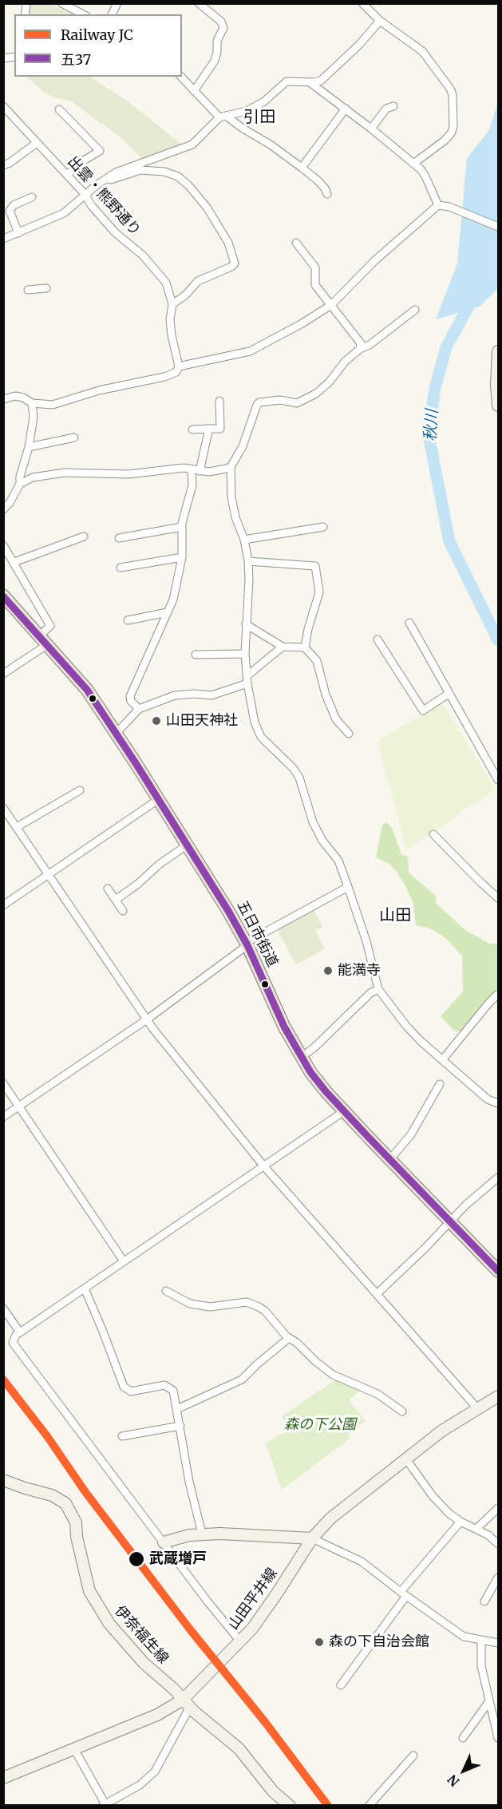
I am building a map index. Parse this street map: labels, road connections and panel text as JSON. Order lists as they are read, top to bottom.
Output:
{
  "streets": {
    "main road": ["五日市街道", "山田平井線", "伊奈福生線"],
    "street": ["出雲・熊野通り"]
  },
  "crossings": [
    ["山田平井線", "伊奈福生線"]
  ],
  "districts": ["引田", "山田"],
  "water": ["秋川"],
  "parks": ["森の下公園"],
  "places": [
    "山田天神社",
    "能満寺",
    "武蔵増戸",
    "森の下自治会館"
  ],
  "lines": ["transit line 五37", "rail line JC"],
  "legend": ["Railway JC", "五37"],
  "north": "bottom left"
}
